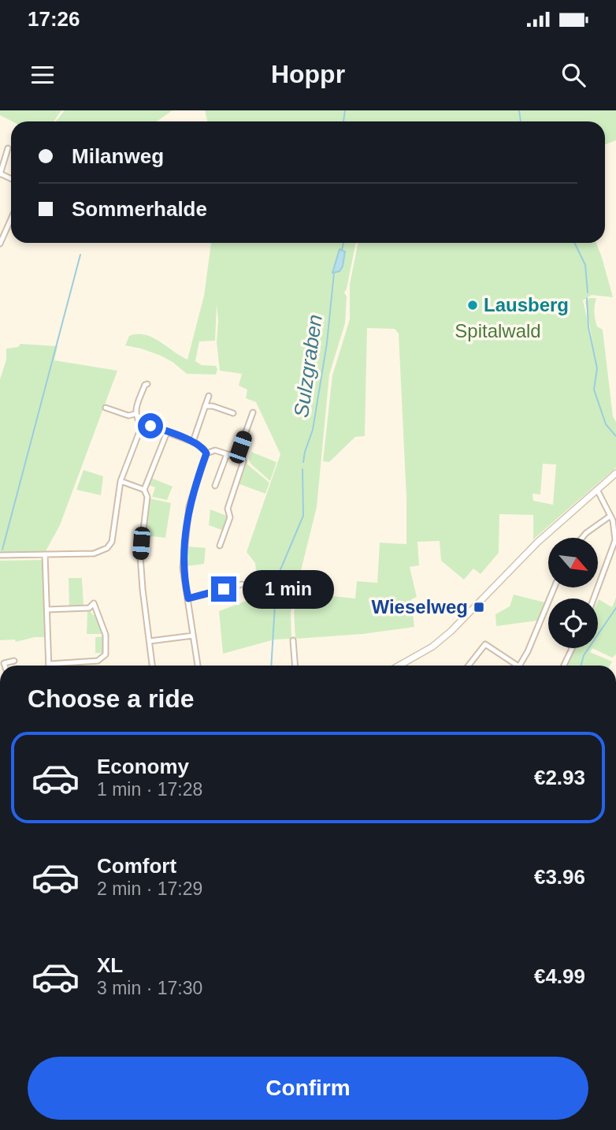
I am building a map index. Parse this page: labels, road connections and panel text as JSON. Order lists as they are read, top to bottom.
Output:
{
  "water": ["Sulzgraben"],
  "parks": ["Spitalwald"],
  "places": {
    "other": ["Lausberg"],
    "transit": ["Wieselweg"]
  },
  "north": "bottom right",
  "page": {
    "status": "17:26",
    "header": "Hoppr",
    "banner": ["Milanweg", "Sommerhalde"],
    "bubble": "1 min",
    "heading": "Choose a ride",
    "list": [
      {
        "name": "Economy",
        "note": "1 min · 17:28",
        "value": "€2.93"
      },
      {
        "name": "Comfort",
        "note": "2 min · 17:29",
        "value": "€3.96"
      },
      {
        "name": "XL",
        "note": "3 min · 17:30",
        "value": "€4.99"
      }
    ],
    "buttons": "Confirm"
  }
}
